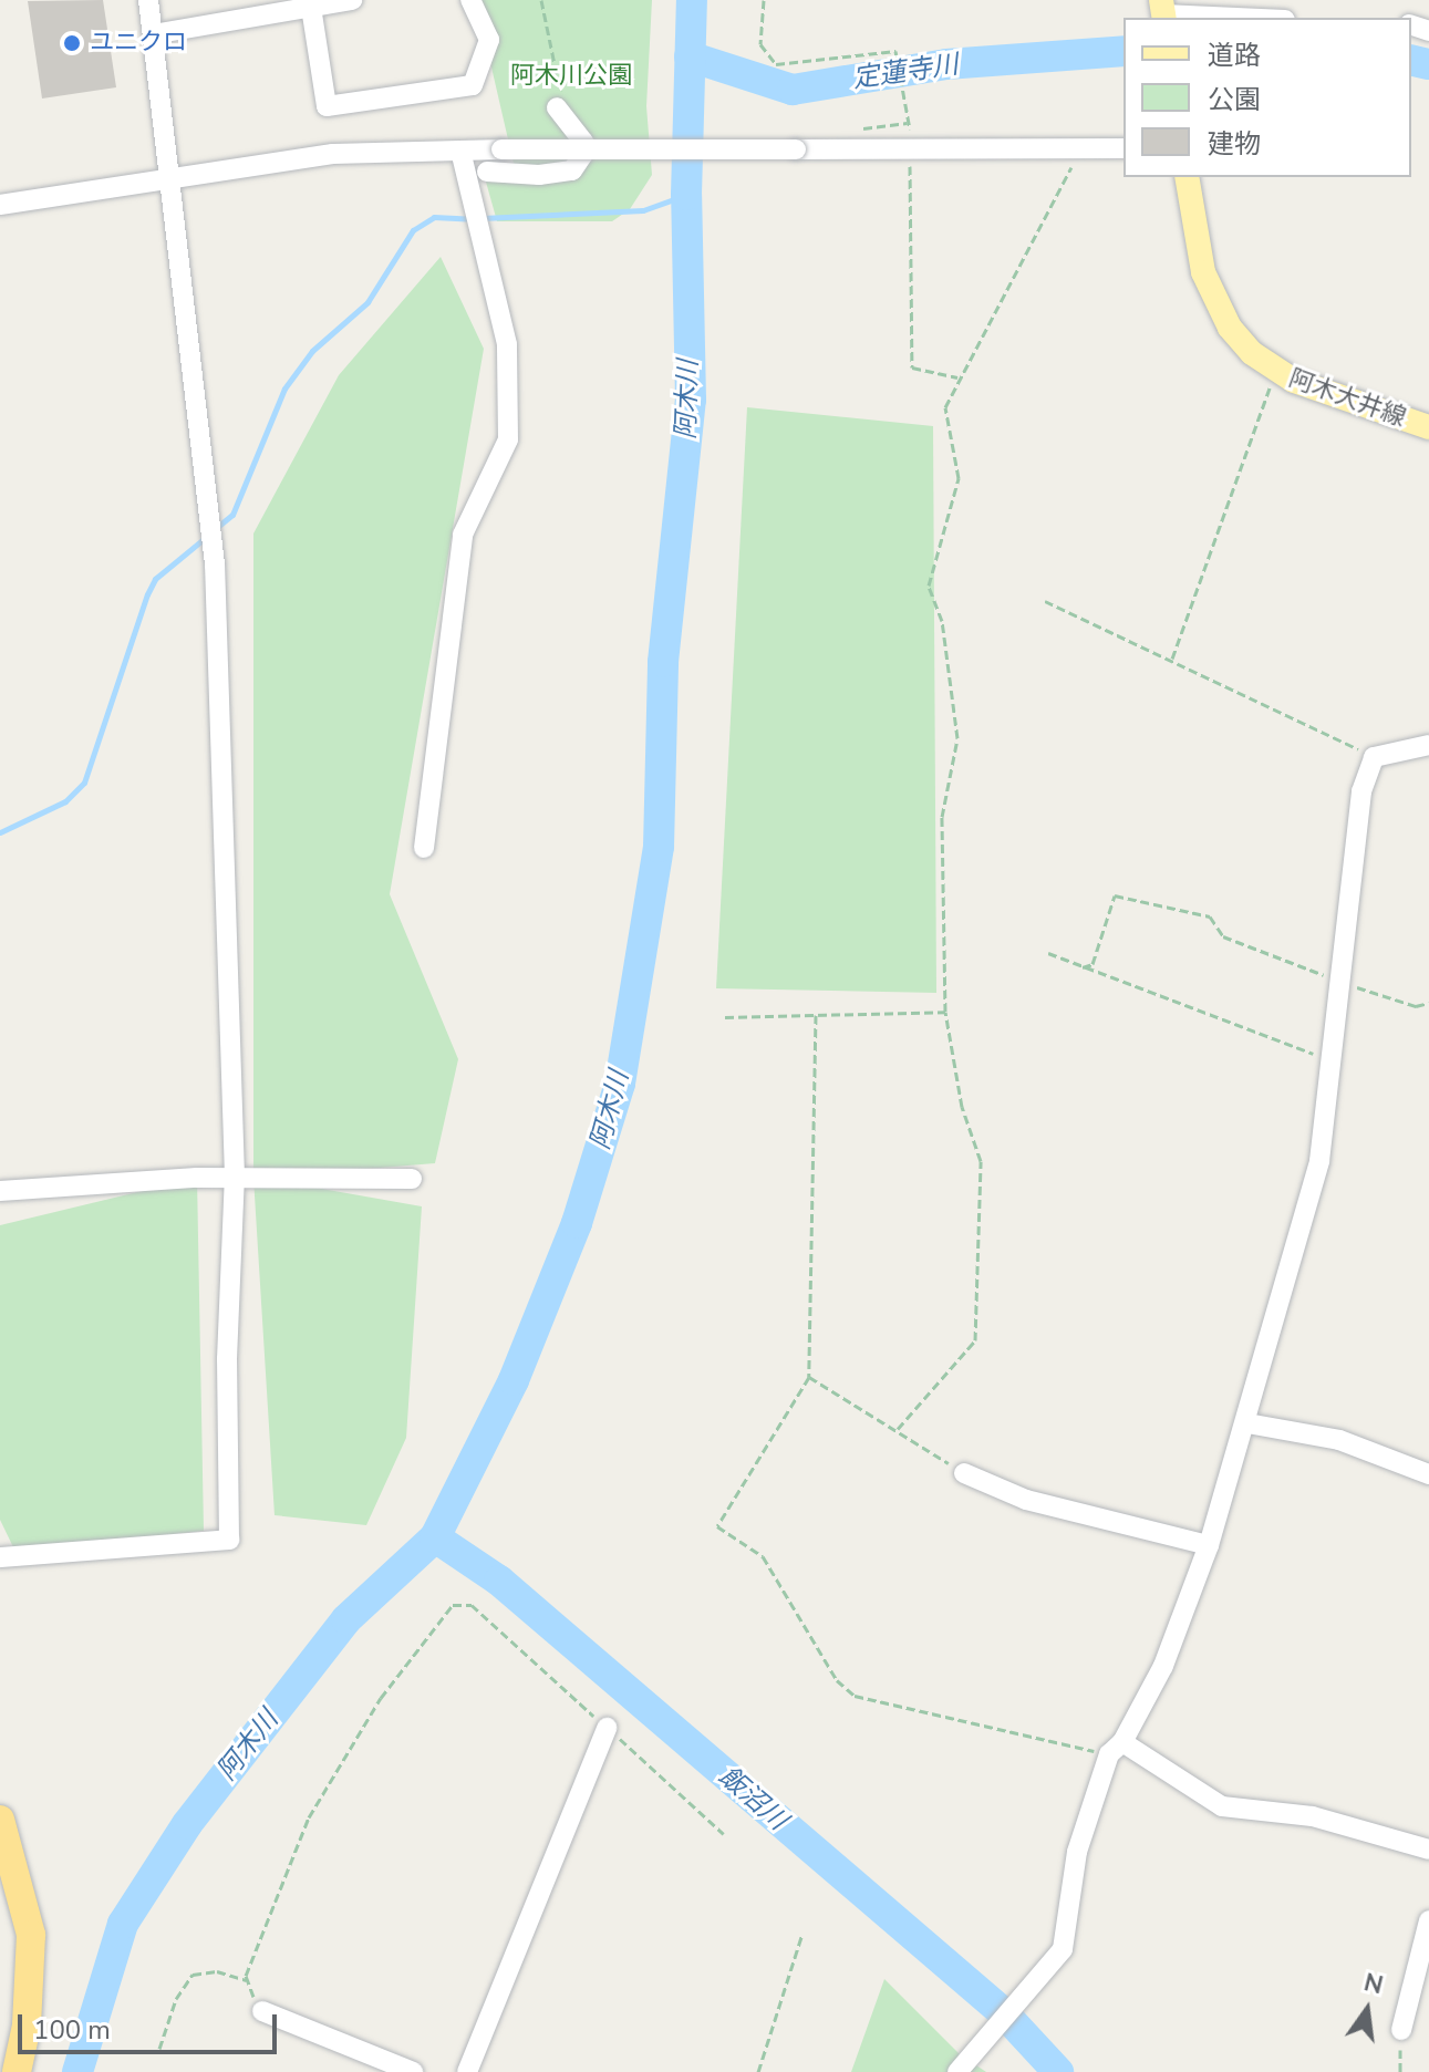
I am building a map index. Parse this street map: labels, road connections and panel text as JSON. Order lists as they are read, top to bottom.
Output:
{
  "streets": {
    "main road": ["阿木大井線"]
  },
  "water": ["定蓮寺川", "阿木川", "飯沼川"],
  "parks": ["阿木川公園"],
  "places": ["ユニクロ"],
  "legend": ["道路", "公園", "建物"],
  "scale_bar": "100 m",
  "north": "top"
}
